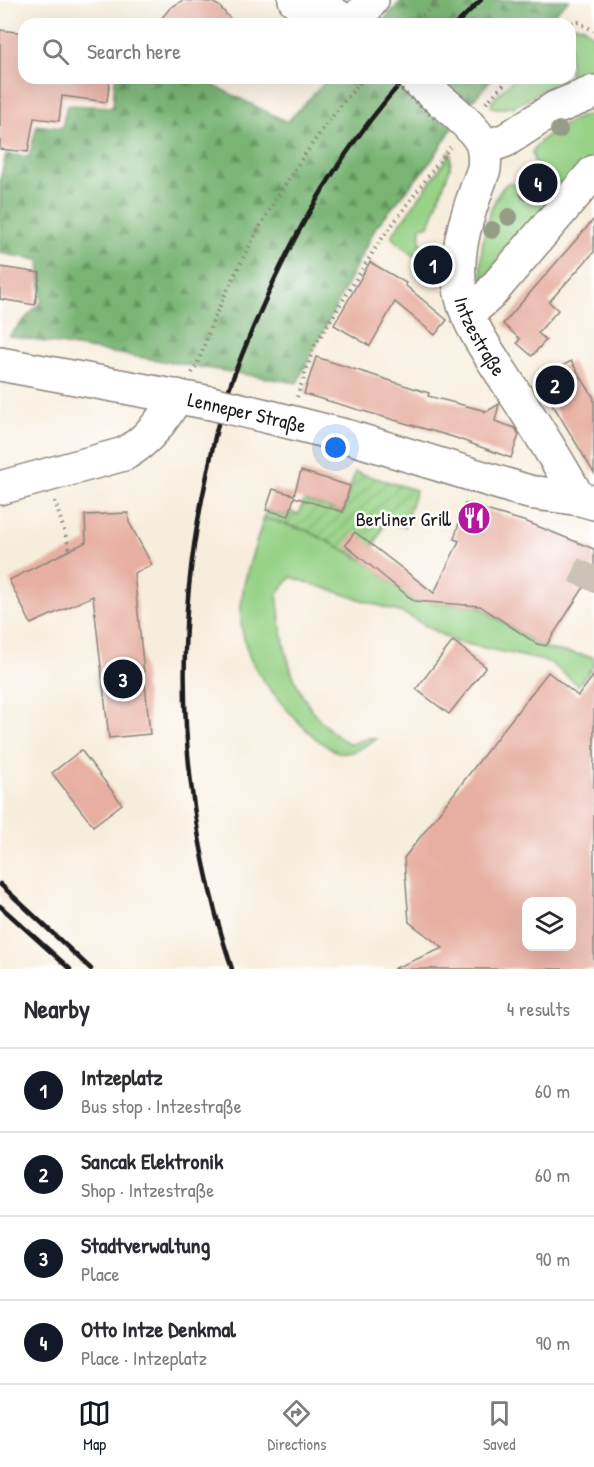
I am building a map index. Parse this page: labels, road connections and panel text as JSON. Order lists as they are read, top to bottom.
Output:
{
  "streets": {
    "main road": ["Intzestraße", "Lenneper Straße"]
  },
  "crossings": [
    ["Intzestraße", "Lenneper Straße"]
  ],
  "places": {
    "restaurant": ["Berliner Grill"]
  },
  "page": {
    "search": "Search here",
    "pins": [
      "4",
      "1",
      "2",
      "3"
    ],
    "heading": ["Nearby", "4 results"],
    "list": [
      {
        "mark": "1",
        "name": "Intzeplatz",
        "note": "Bus stop · Intzestraße",
        "value": "60 m"
      },
      {
        "mark": "2",
        "name": "Sancak Elektronik",
        "note": "Shop · Intzestraße",
        "value": "60 m"
      },
      {
        "mark": "3",
        "name": "Stadtverwaltung",
        "note": "Place",
        "value": "90 m"
      },
      {
        "mark": "4",
        "name": "Otto Intze Denkmal",
        "note": "Place · Intzeplatz",
        "value": "90 m"
      }
    ],
    "nav": ["Map", "Directions", "Saved"]
  }
}
